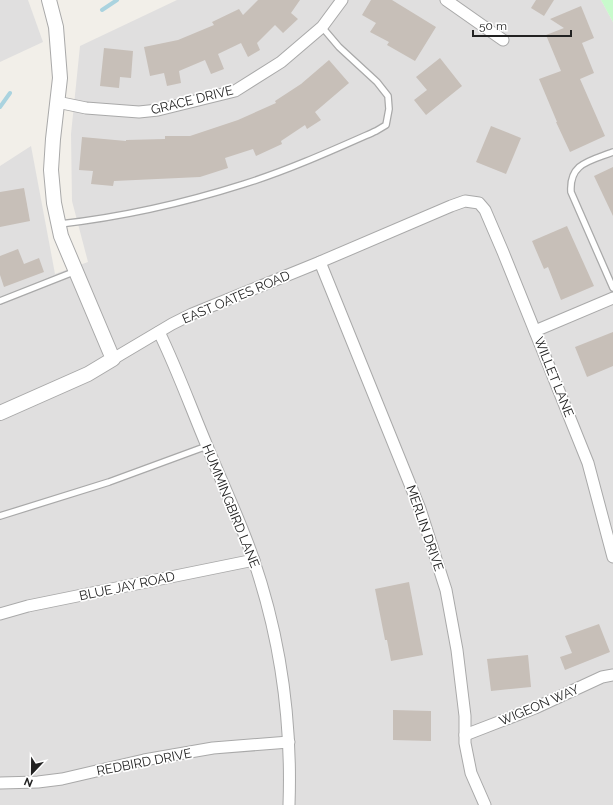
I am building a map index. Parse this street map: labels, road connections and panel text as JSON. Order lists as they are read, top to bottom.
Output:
{
  "streets": {
    "street": [
      "GRACE DRIVE",
      "EAST OATES ROAD",
      "WILLET LANE",
      "HUMMINGBIRD LANE",
      "MERLIN DRIVE",
      "BLUE JAY ROAD",
      "WIGEON WAY",
      "REDBIRD DRIVE"
    ]
  },
  "crossings": [
    ["EAST OATES ROAD", "WILLET LANE"],
    ["EAST OATES ROAD", "HUMMINGBIRD LANE"],
    ["EAST OATES ROAD", "MERLIN DRIVE"],
    ["HUMMINGBIRD LANE", "BLUE JAY ROAD"],
    ["HUMMINGBIRD LANE", "REDBIRD DRIVE"],
    ["MERLIN DRIVE", "WIGEON WAY"]
  ],
  "scale_bar": "50 m",
  "north": "bottom"
}
